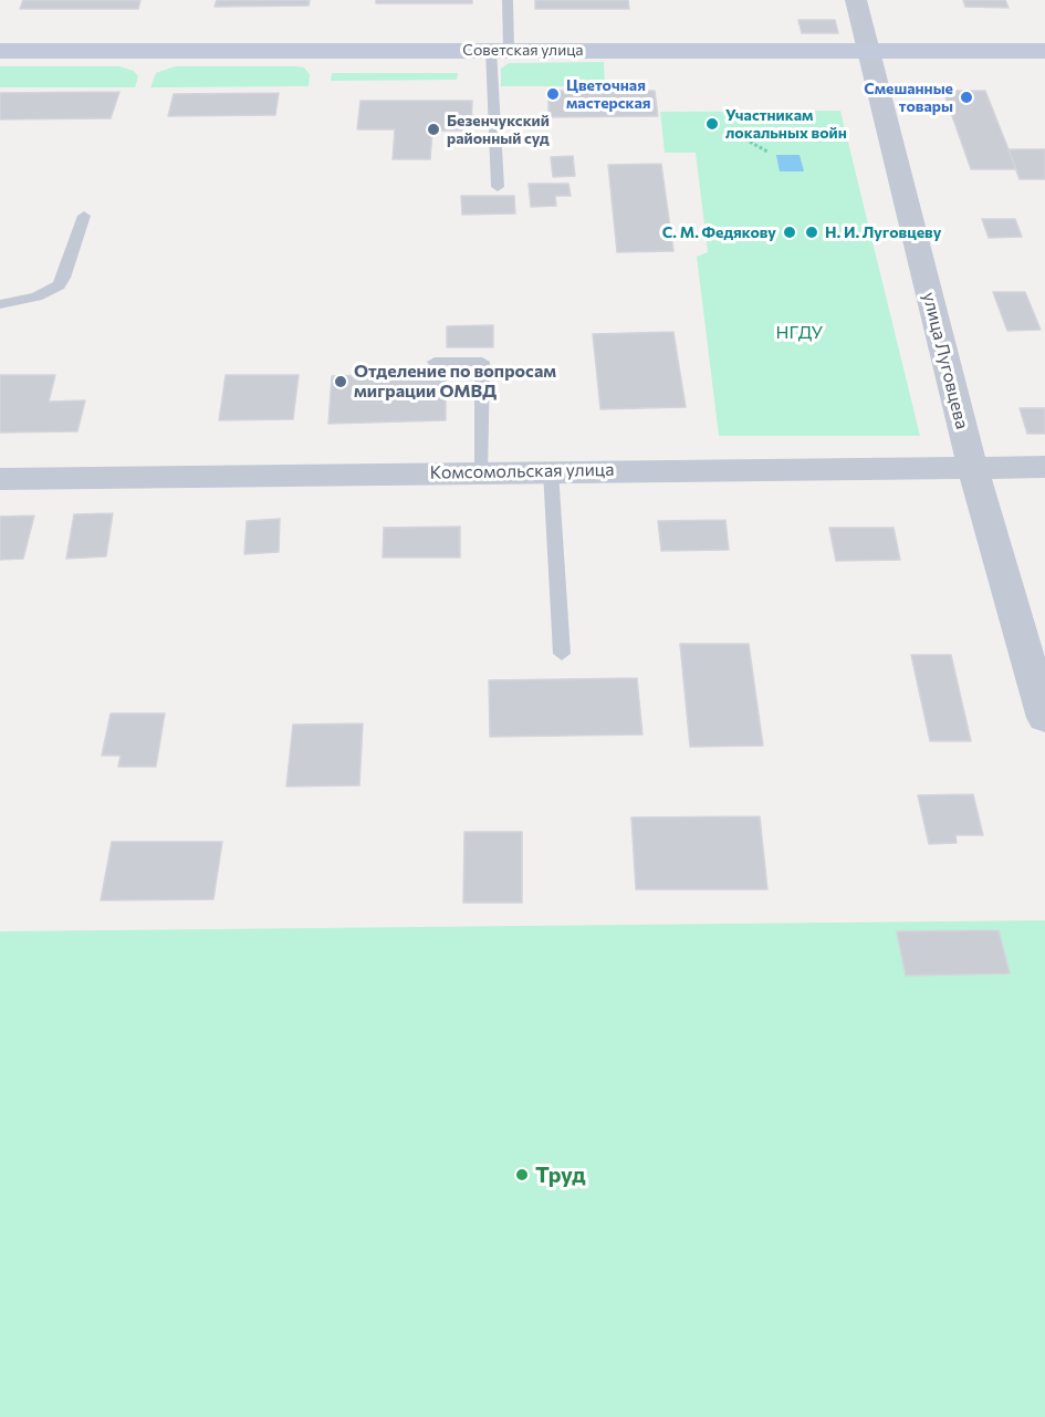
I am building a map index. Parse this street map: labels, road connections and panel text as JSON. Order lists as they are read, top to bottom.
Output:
{
  "streets": {
    "street": ["Советская улица", "улица Луговцева", "Комсомольская улица"]
  },
  "crossings": [
    ["Советская улица", "улица Луговцева"],
    ["улица Луговцева", "Комсомольская улица"]
  ],
  "parks": ["НГДУ"],
  "places": [
    "Цветочная мастерская",
    "Смешанные товары",
    "Участникам локальных войн",
    "Безенчукский районный суд",
    "С. М. Федякову",
    "Н. И. Луговцеву",
    "Отделение по вопросам миграции ОМВД",
    "Труд"
  ]
}
